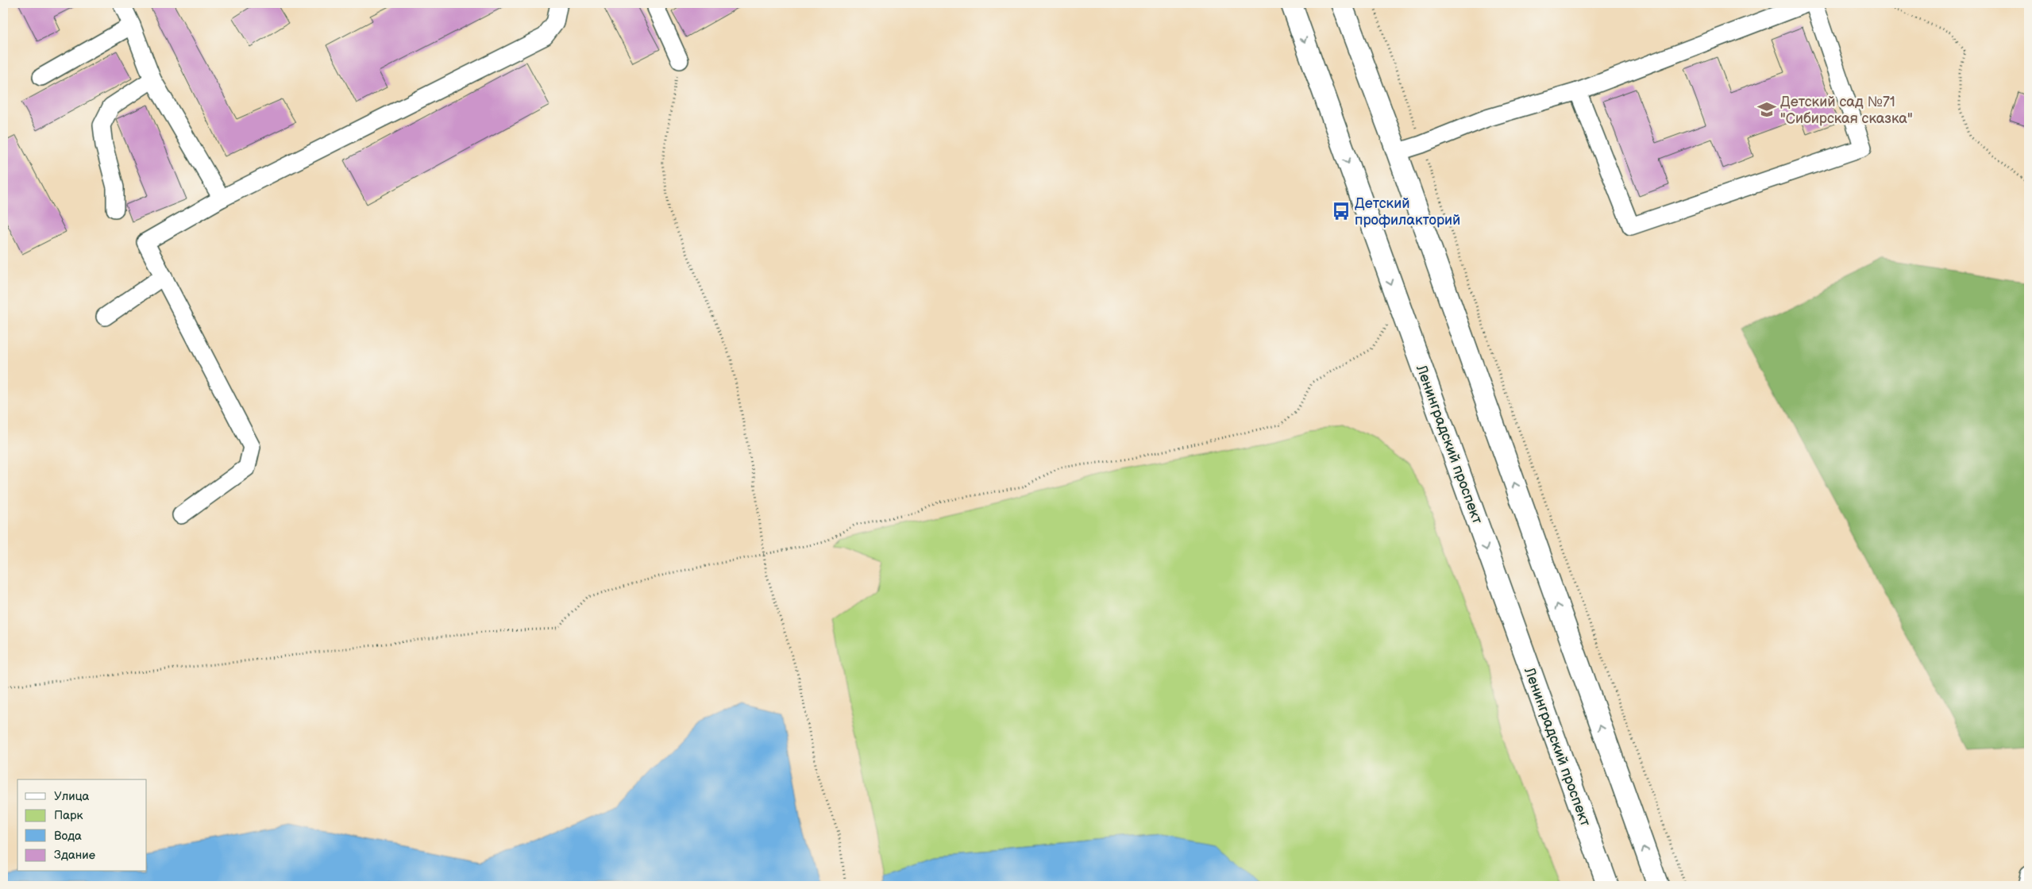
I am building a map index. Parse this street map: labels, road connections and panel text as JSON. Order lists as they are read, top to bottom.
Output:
{
  "streets": {
    "main road": ["Ленинградский проспект"]
  },
  "places": {
    "school or university": ["Детский сад №71 \"Сибирская сказка\""],
    "bus stop": ["Детский профилакторий"]
  },
  "legend": [
    "Улица",
    "Парк",
    "Вода",
    "Здание"
  ]
}
